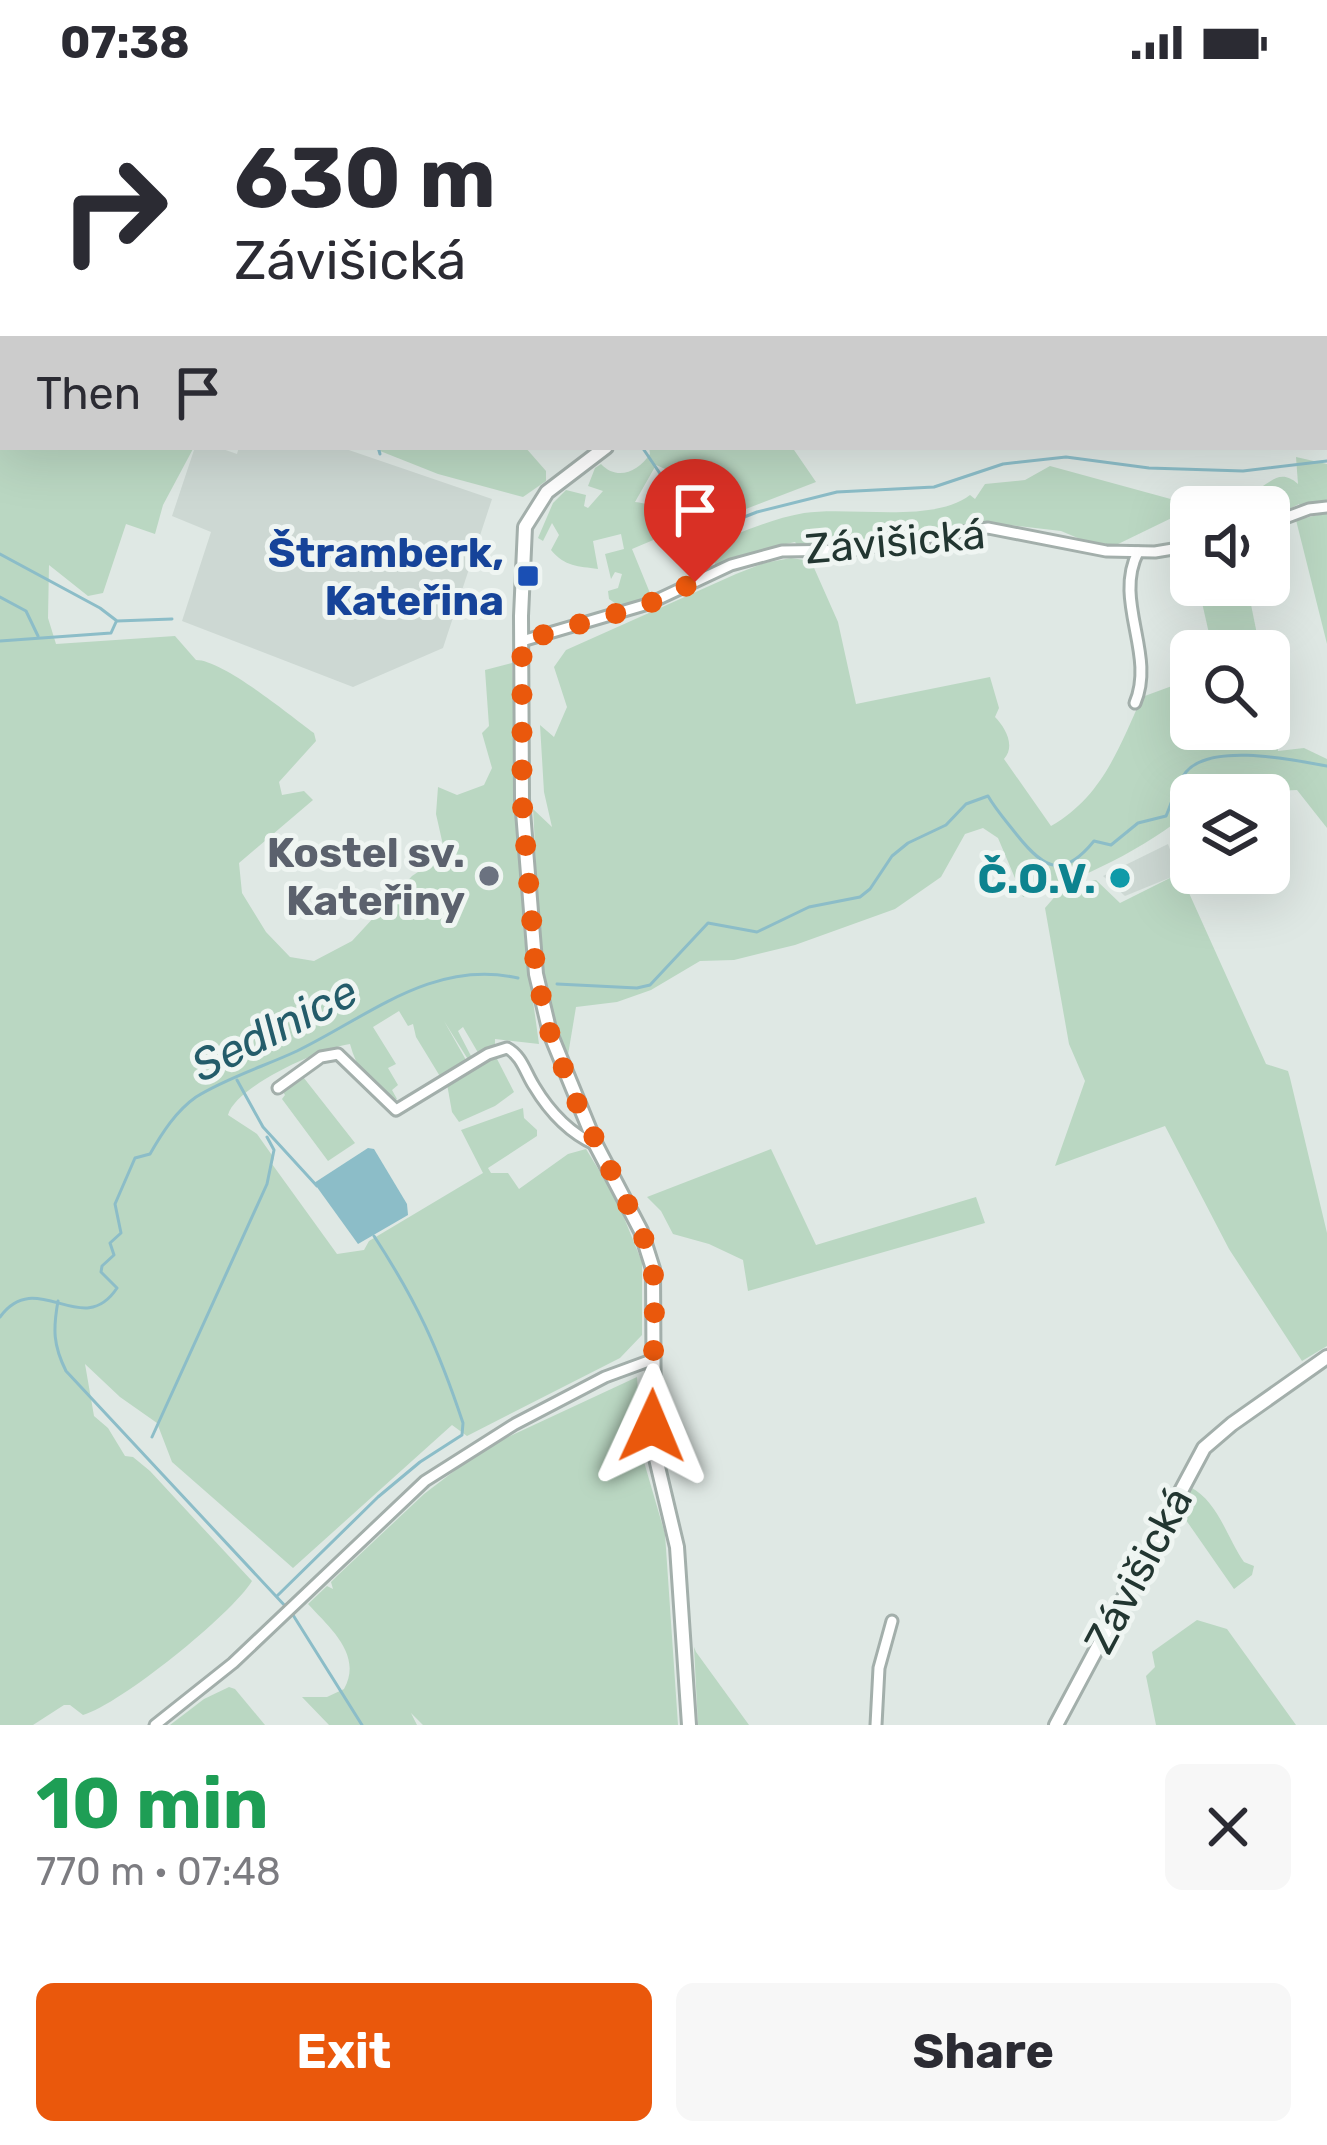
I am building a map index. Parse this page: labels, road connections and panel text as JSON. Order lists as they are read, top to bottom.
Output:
{
  "streets": {
    "street": ["Závišická"]
  },
  "water": ["Sedlnice"],
  "places": {
    "transit": ["Štramberk, Kateřina"],
    "other": ["Kostel sv. Kateřiny", "Č.O.V."]
  },
  "page": {
    "status": "07:38",
    "turn": ["630 m", "Závišická"],
    "then": "Then",
    "heading": ["10 min", "770 m · 07:48"],
    "buttons": ["Exit", "Share"]
  }
}
